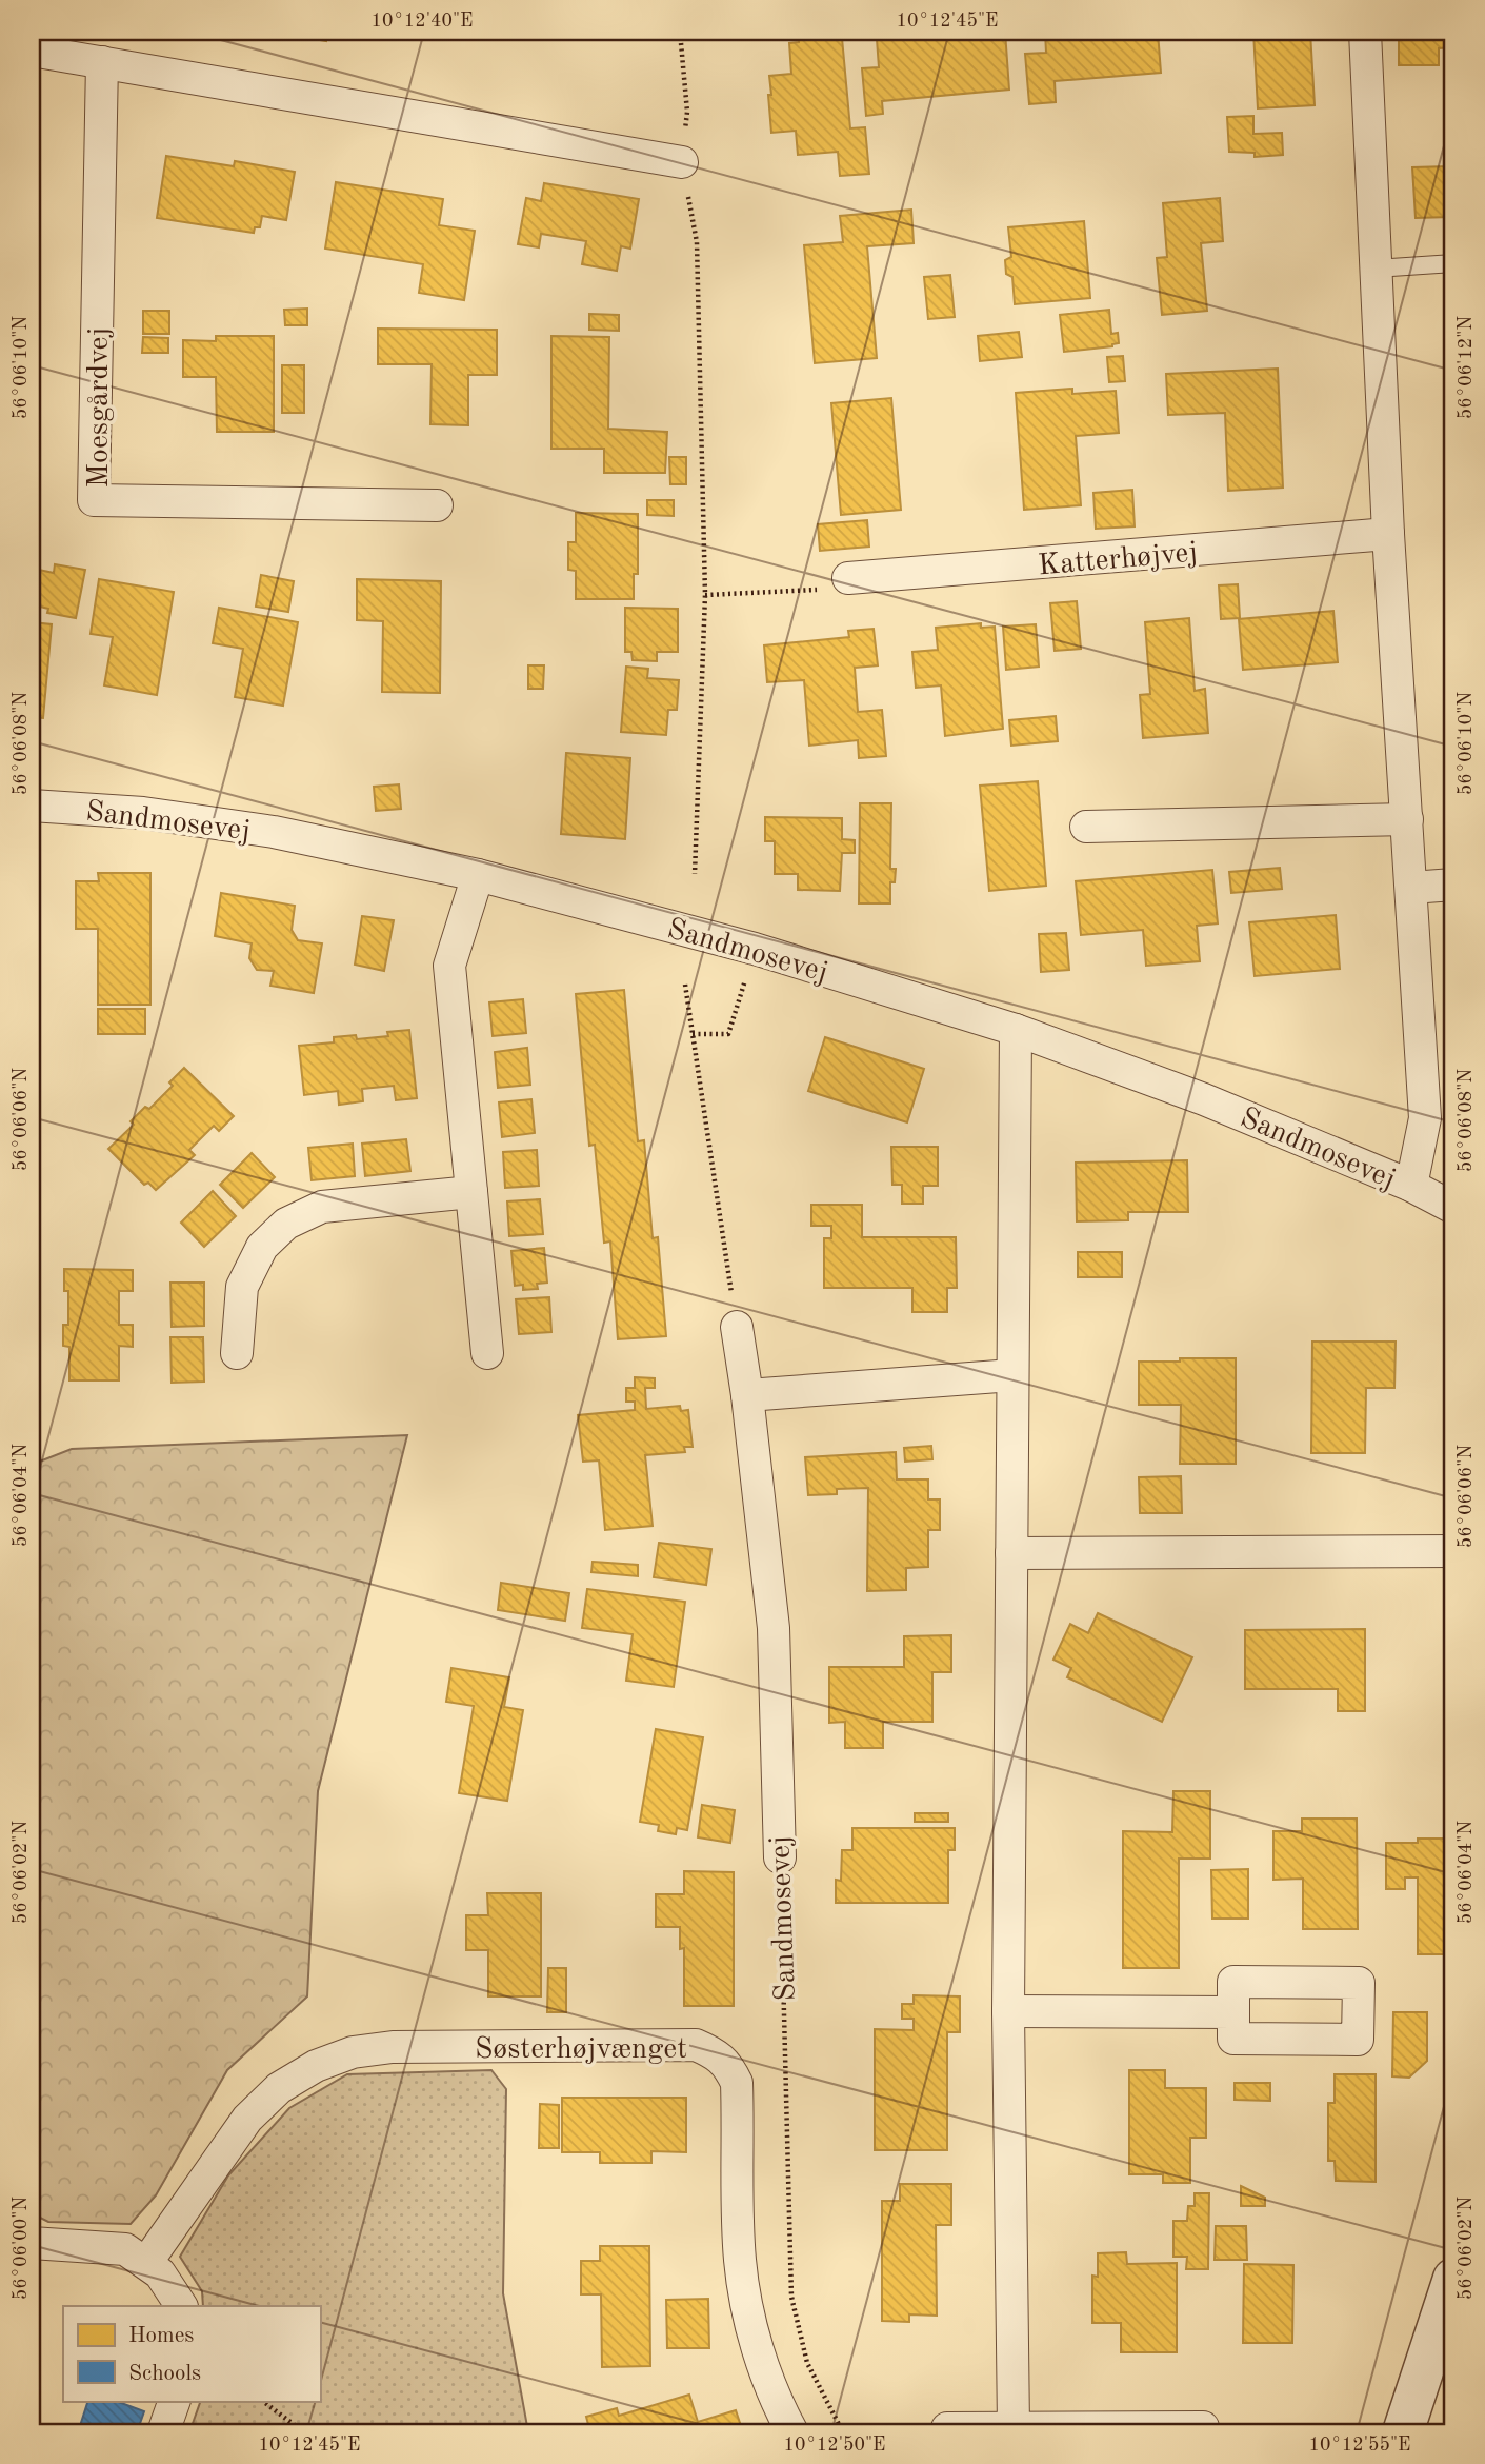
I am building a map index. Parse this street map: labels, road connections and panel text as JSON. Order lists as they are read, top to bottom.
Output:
{
  "streets": {
    "street": [
      "Moesgårdvej",
      "Katterhøjvej",
      "Sandmosevej",
      "Søsterhøjvænget"
    ]
  },
  "legend": ["Homes", "Schools"],
  "coordinates": [
    "10°12'40\"E",
    "10°12'45\"E",
    "56°06'10\"N",
    "56°06'12\"N",
    "56°06'08\"N",
    "56°06'06\"N",
    "56°06'04\"N",
    "56°06'02\"N",
    "56°06'00\"N",
    "10°12'50\"E",
    "10°12'55\"E"
  ]
}
